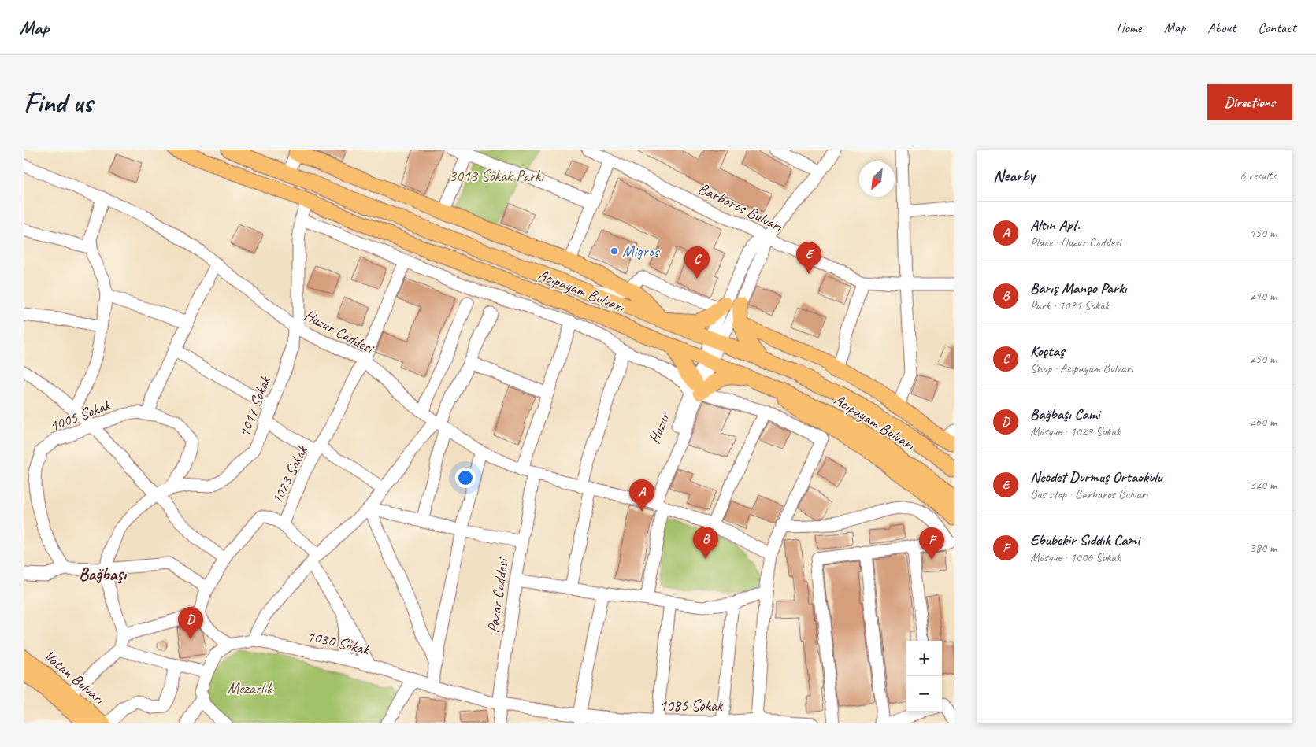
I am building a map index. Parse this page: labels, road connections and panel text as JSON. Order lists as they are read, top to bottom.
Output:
{
  "streets": {
    "main road": ["Acıpayam Bulvarı", "Vatan Bulvarı"],
    "street": [
      "Barbaros Bulvarı",
      "Huzur Caddesi",
      "1017 Sokak",
      "1005 Sokak",
      "Huzur",
      "1023 Sokak",
      "Pazar Caddesi",
      "1030 Sokak",
      "1085 Sokak"
    ]
  },
  "crossings": [
    ["Acıpayam Bulvarı", "1017 Sokak"],
    ["Acıpayam Bulvarı", "Huzur"],
    ["Huzur Caddesi", "1017 Sokak"],
    ["Huzur Caddesi", "Huzur"],
    ["Huzur Caddesi", "1023 Sokak"],
    ["Huzur Caddesi", "Pazar Caddesi"],
    ["1017 Sokak", "1005 Sokak"],
    ["Pazar Caddesi", "1030 Sokak"],
    ["Pazar Caddesi", "1085 Sokak"],
    ["1030 Sokak", "1085 Sokak"]
  ],
  "districts": ["Bağbaşı"],
  "parks": ["3013 Sokak Parkı", "Mezarlık"],
  "places": ["Migros"],
  "north": "bottom left",
  "page": {
    "header": "Map",
    "nav": [
      "Home",
      "Map",
      "About",
      "Contact"
    ],
    "buttons": "Directions",
    "title": "Find us",
    "heading": ["Nearby", "6 results"],
    "list": [
      {
        "mark": "A",
        "name": "Altın Apt.",
        "note": "Place · Huzur Caddesi",
        "value": "150 m"
      },
      {
        "mark": "B",
        "name": "Barış Manço Parkı",
        "note": "Park · 1071 Sokak",
        "value": "210 m"
      },
      {
        "mark": "C",
        "name": "Koçtaş",
        "note": "Shop · Acıpayam Bulvarı",
        "value": "250 m"
      },
      {
        "mark": "D",
        "name": "Bağbaşı Cami",
        "note": "Mosque · 1023 Sokak",
        "value": "260 m"
      },
      {
        "mark": "E",
        "name": "Necdet Durmuş Ortaokulu",
        "note": "Bus stop · Barbaros Bulvarı",
        "value": "320 m"
      },
      {
        "mark": "F",
        "name": "Ebubekir Sıddık Cami",
        "note": "Mosque · 1006 Sokak",
        "value": "380 m"
      }
    ],
    "pins": [
      "E",
      "C",
      "A",
      "B",
      "F",
      "D"
    ],
    "map_buttons": ["+", "−"]
  }
}
